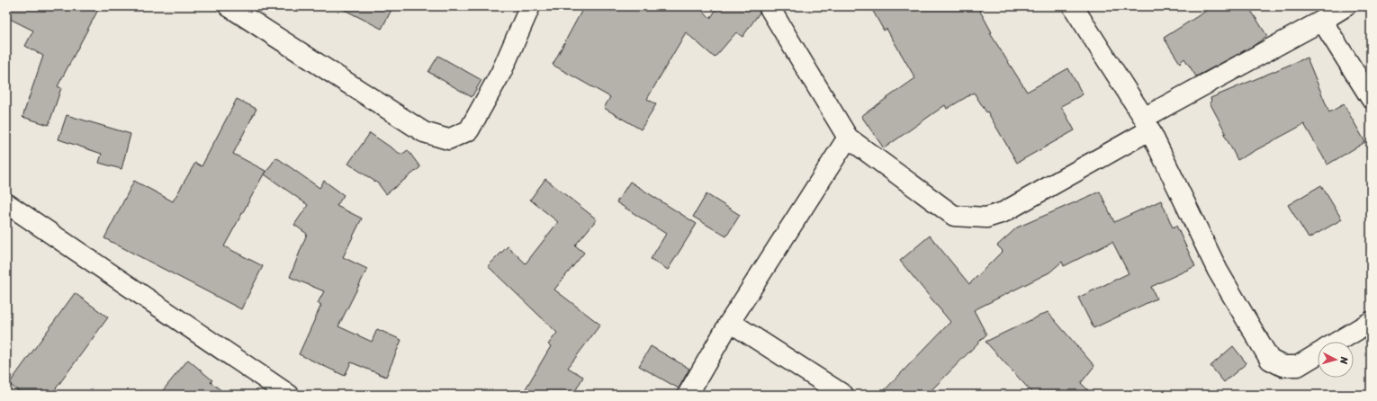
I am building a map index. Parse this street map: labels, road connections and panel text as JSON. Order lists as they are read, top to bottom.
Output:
{
  "north": "right"
}
